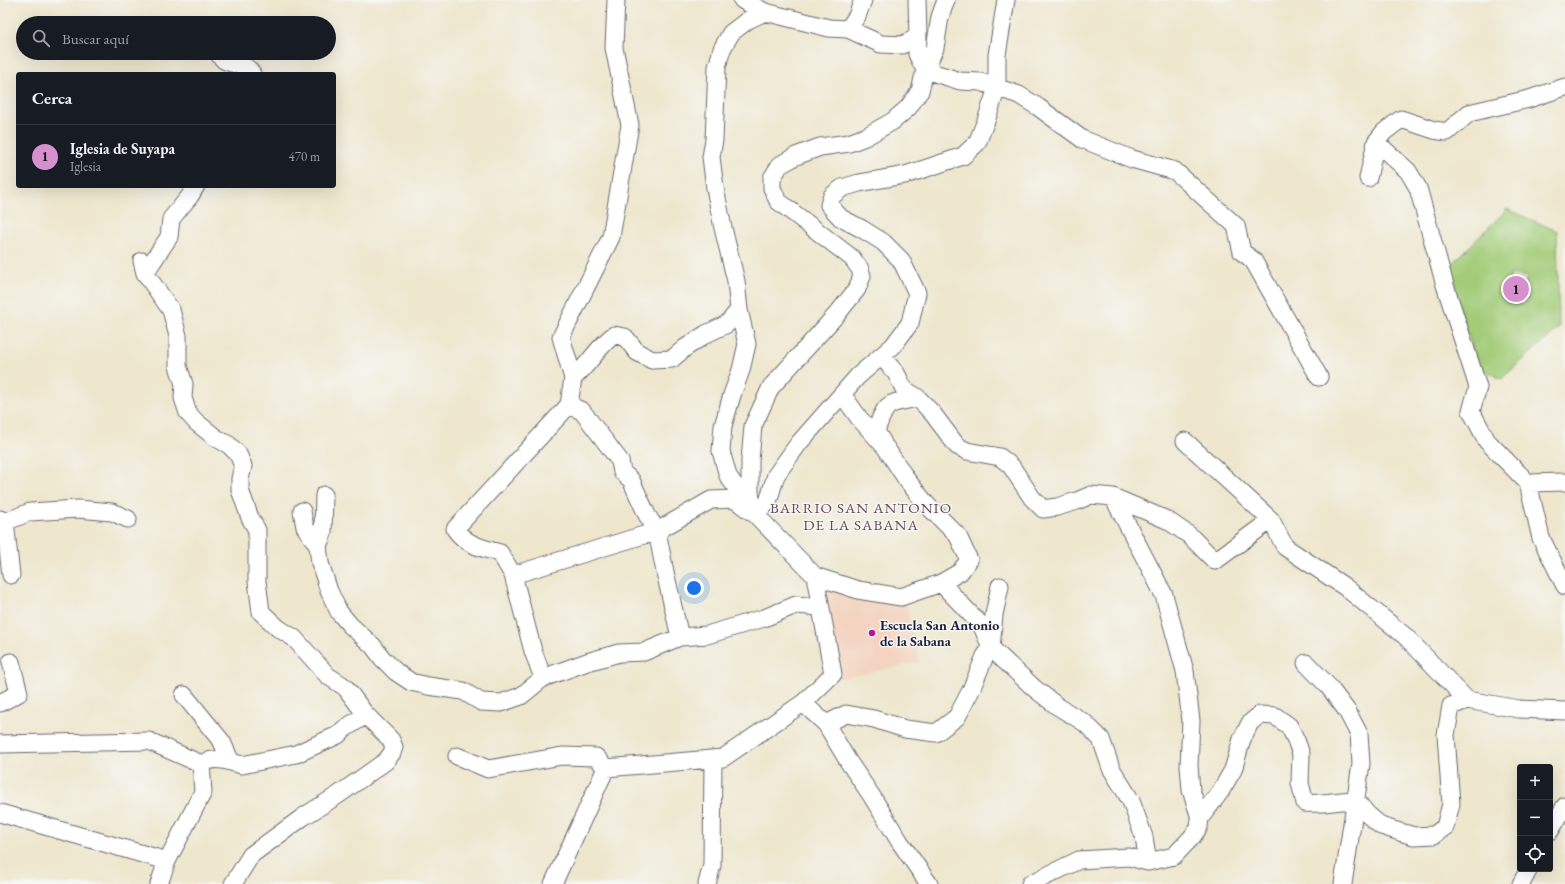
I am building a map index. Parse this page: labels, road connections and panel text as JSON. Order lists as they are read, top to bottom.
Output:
{
  "districts": ["BARRIO SAN ANTONIO DE LA SABANA"],
  "places": ["Escuela San Antonio de la Sabana"],
  "page": {
    "search": "Buscar aquí",
    "heading": "Cerca",
    "list": [
      {
        "mark": "1",
        "name": "Iglesia de Suyapa",
        "note": "Iglesia",
        "value": "470 m"
      }
    ],
    "pins": "1",
    "map_buttons": ["+", "−"]
  }
}
